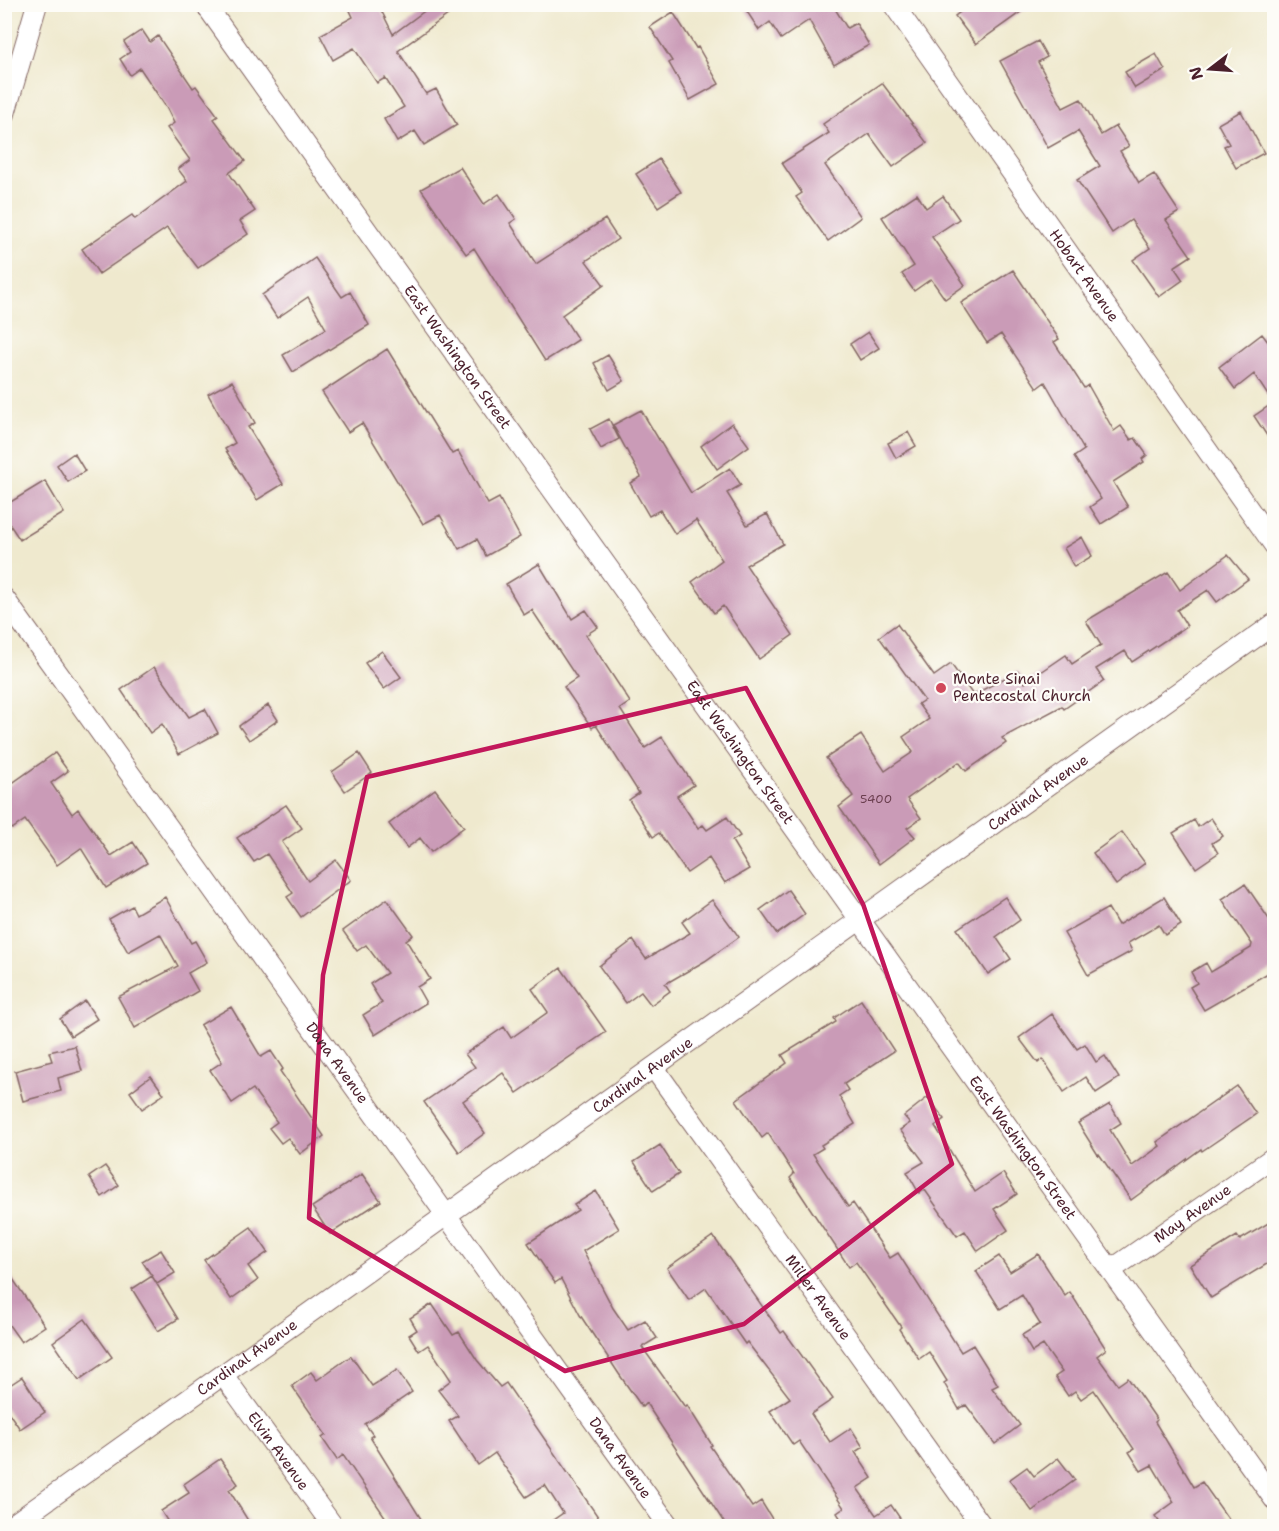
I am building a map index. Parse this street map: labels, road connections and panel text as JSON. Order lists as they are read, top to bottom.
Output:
{
  "streets": {
    "street": [
      "Hobart Avenue",
      "East Washington Street",
      "Cardinal Avenue",
      "Dana Avenue",
      "May Avenue",
      "Miller Avenue",
      "Elvin Avenue"
    ]
  },
  "crossings": [
    ["East Washington Street", "Cardinal Avenue"],
    ["East Washington Street", "May Avenue"],
    ["Cardinal Avenue", "Dana Avenue"],
    ["Cardinal Avenue", "Miller Avenue"],
    ["Cardinal Avenue", "Elvin Avenue"]
  ],
  "places": ["Monte Sinai Pentecostal Church"],
  "house_numbers": ["5400"],
  "north": "left"
}
